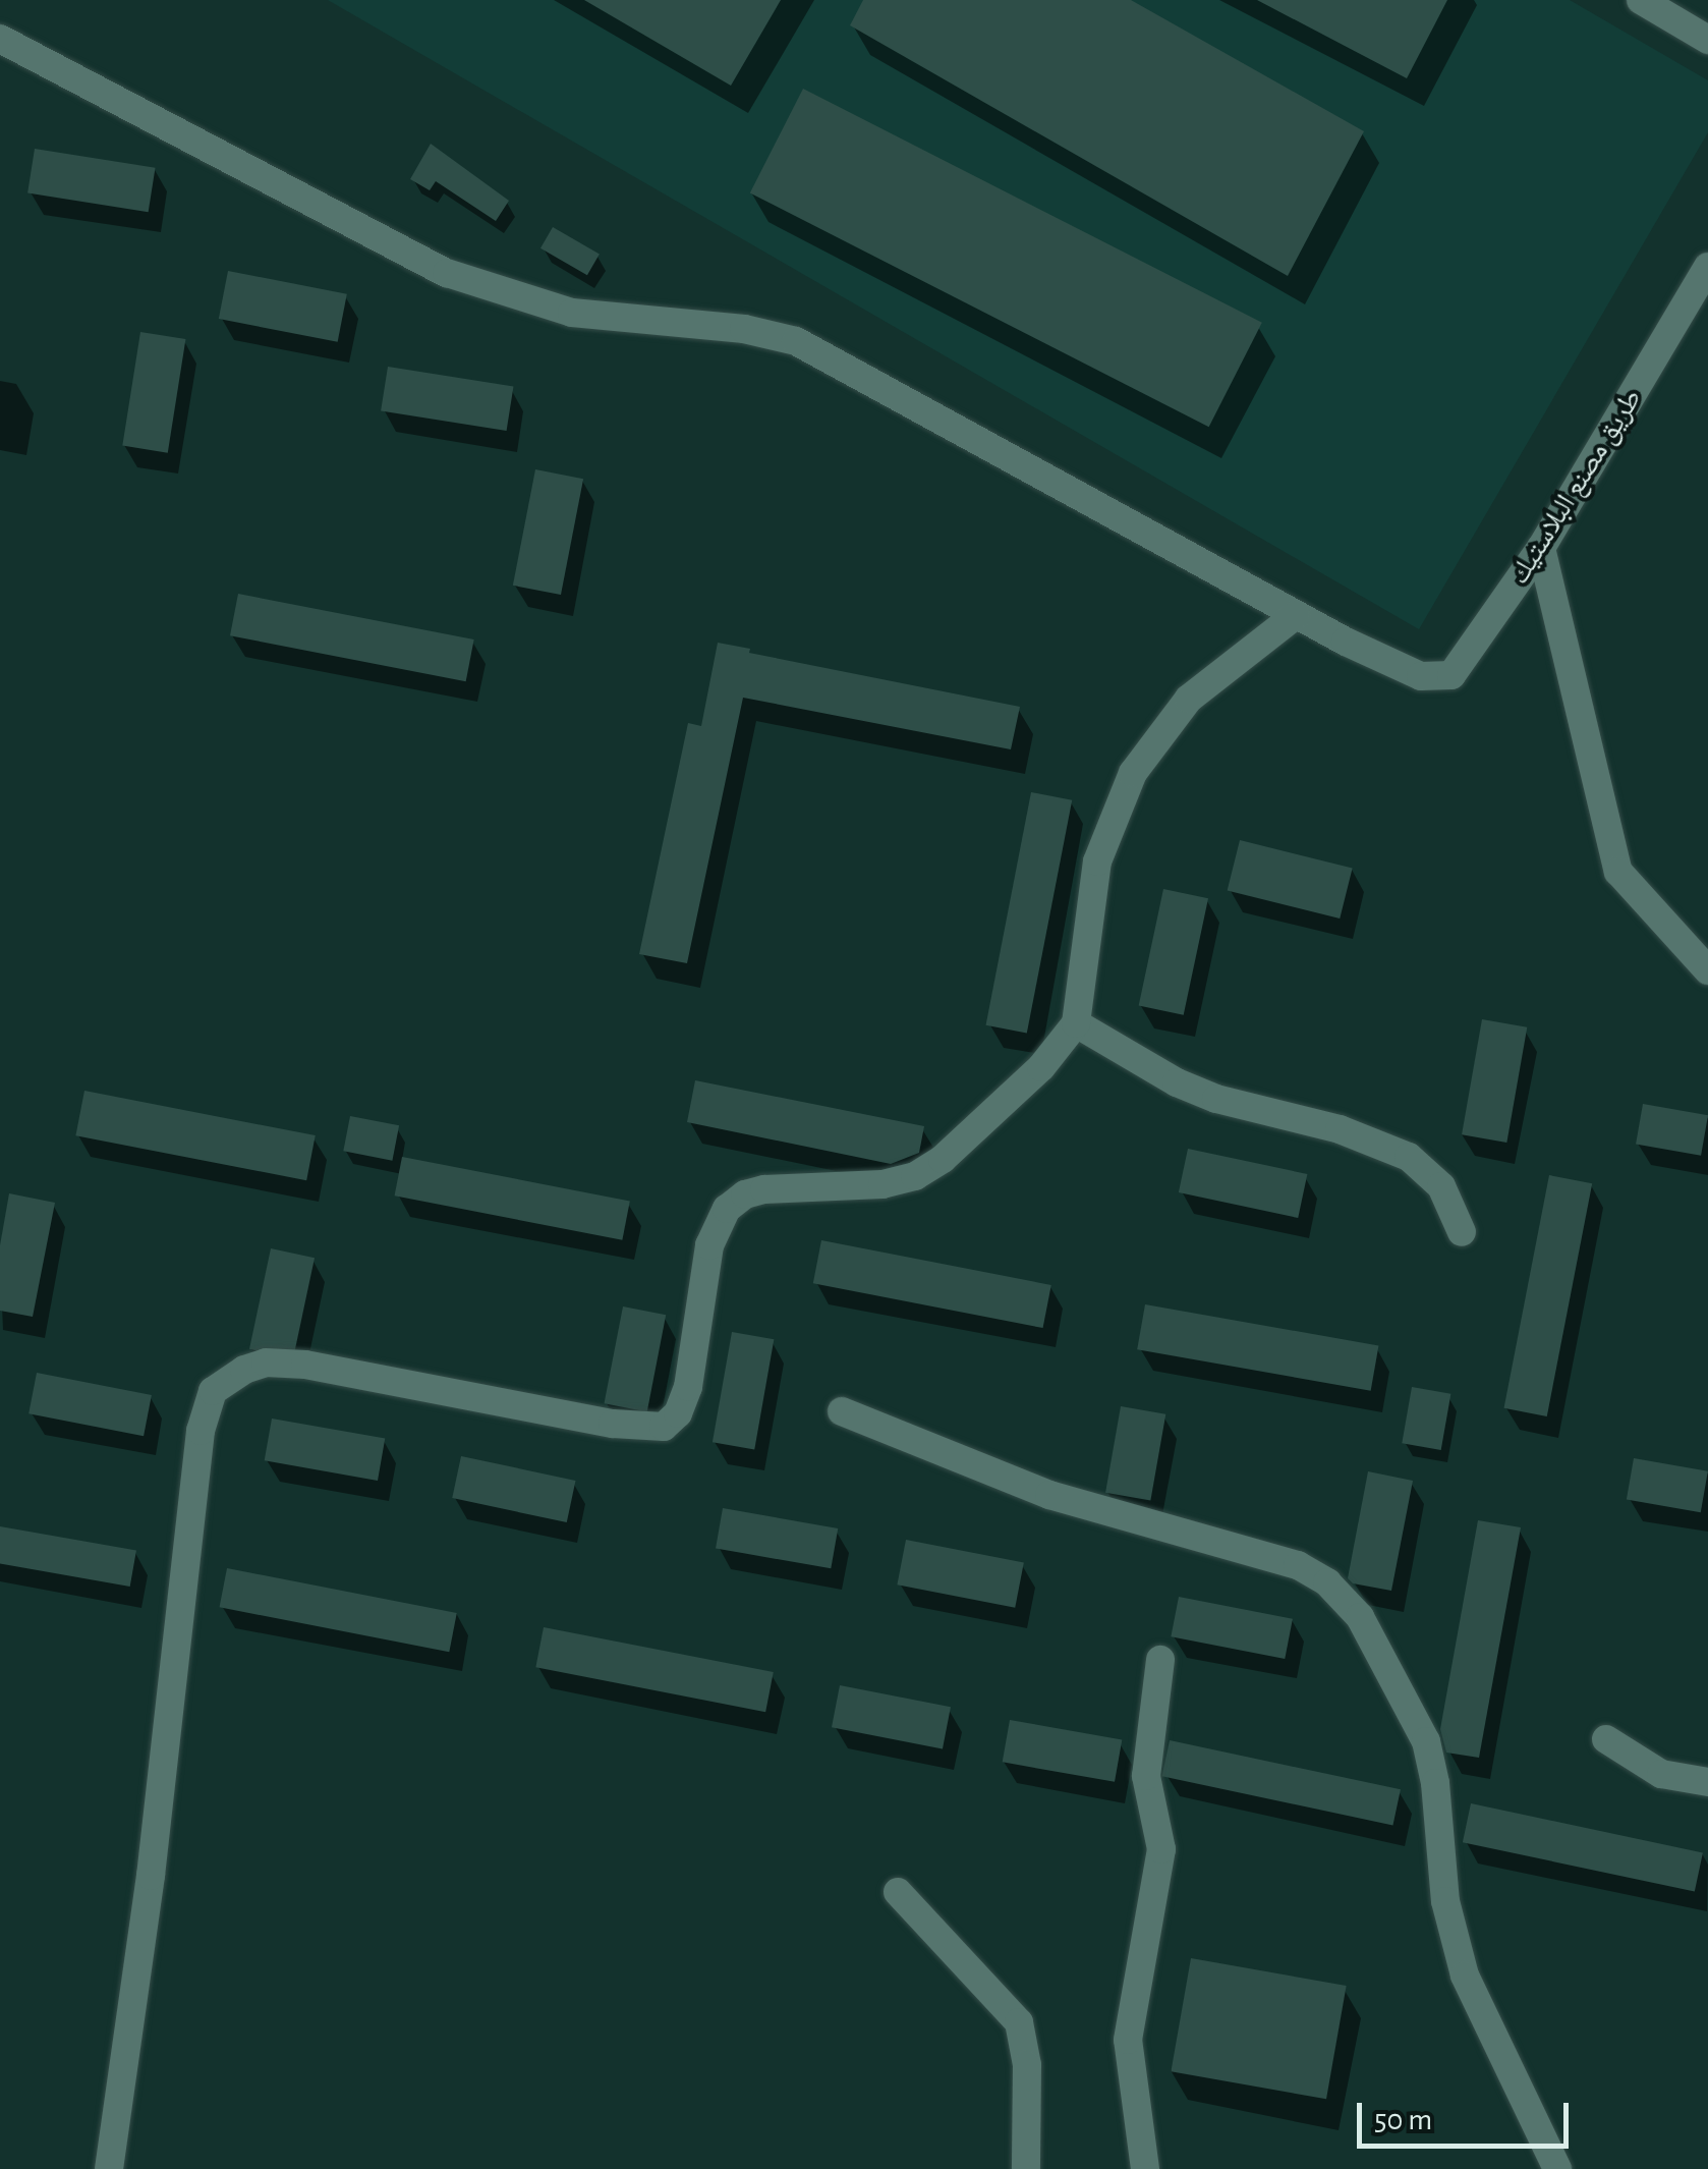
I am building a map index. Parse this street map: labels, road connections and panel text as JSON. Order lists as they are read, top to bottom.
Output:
{
  "streets": {
    "street": ["طريق مصنع البلاستيك"]
  },
  "scale_bar": "50 m"
}
